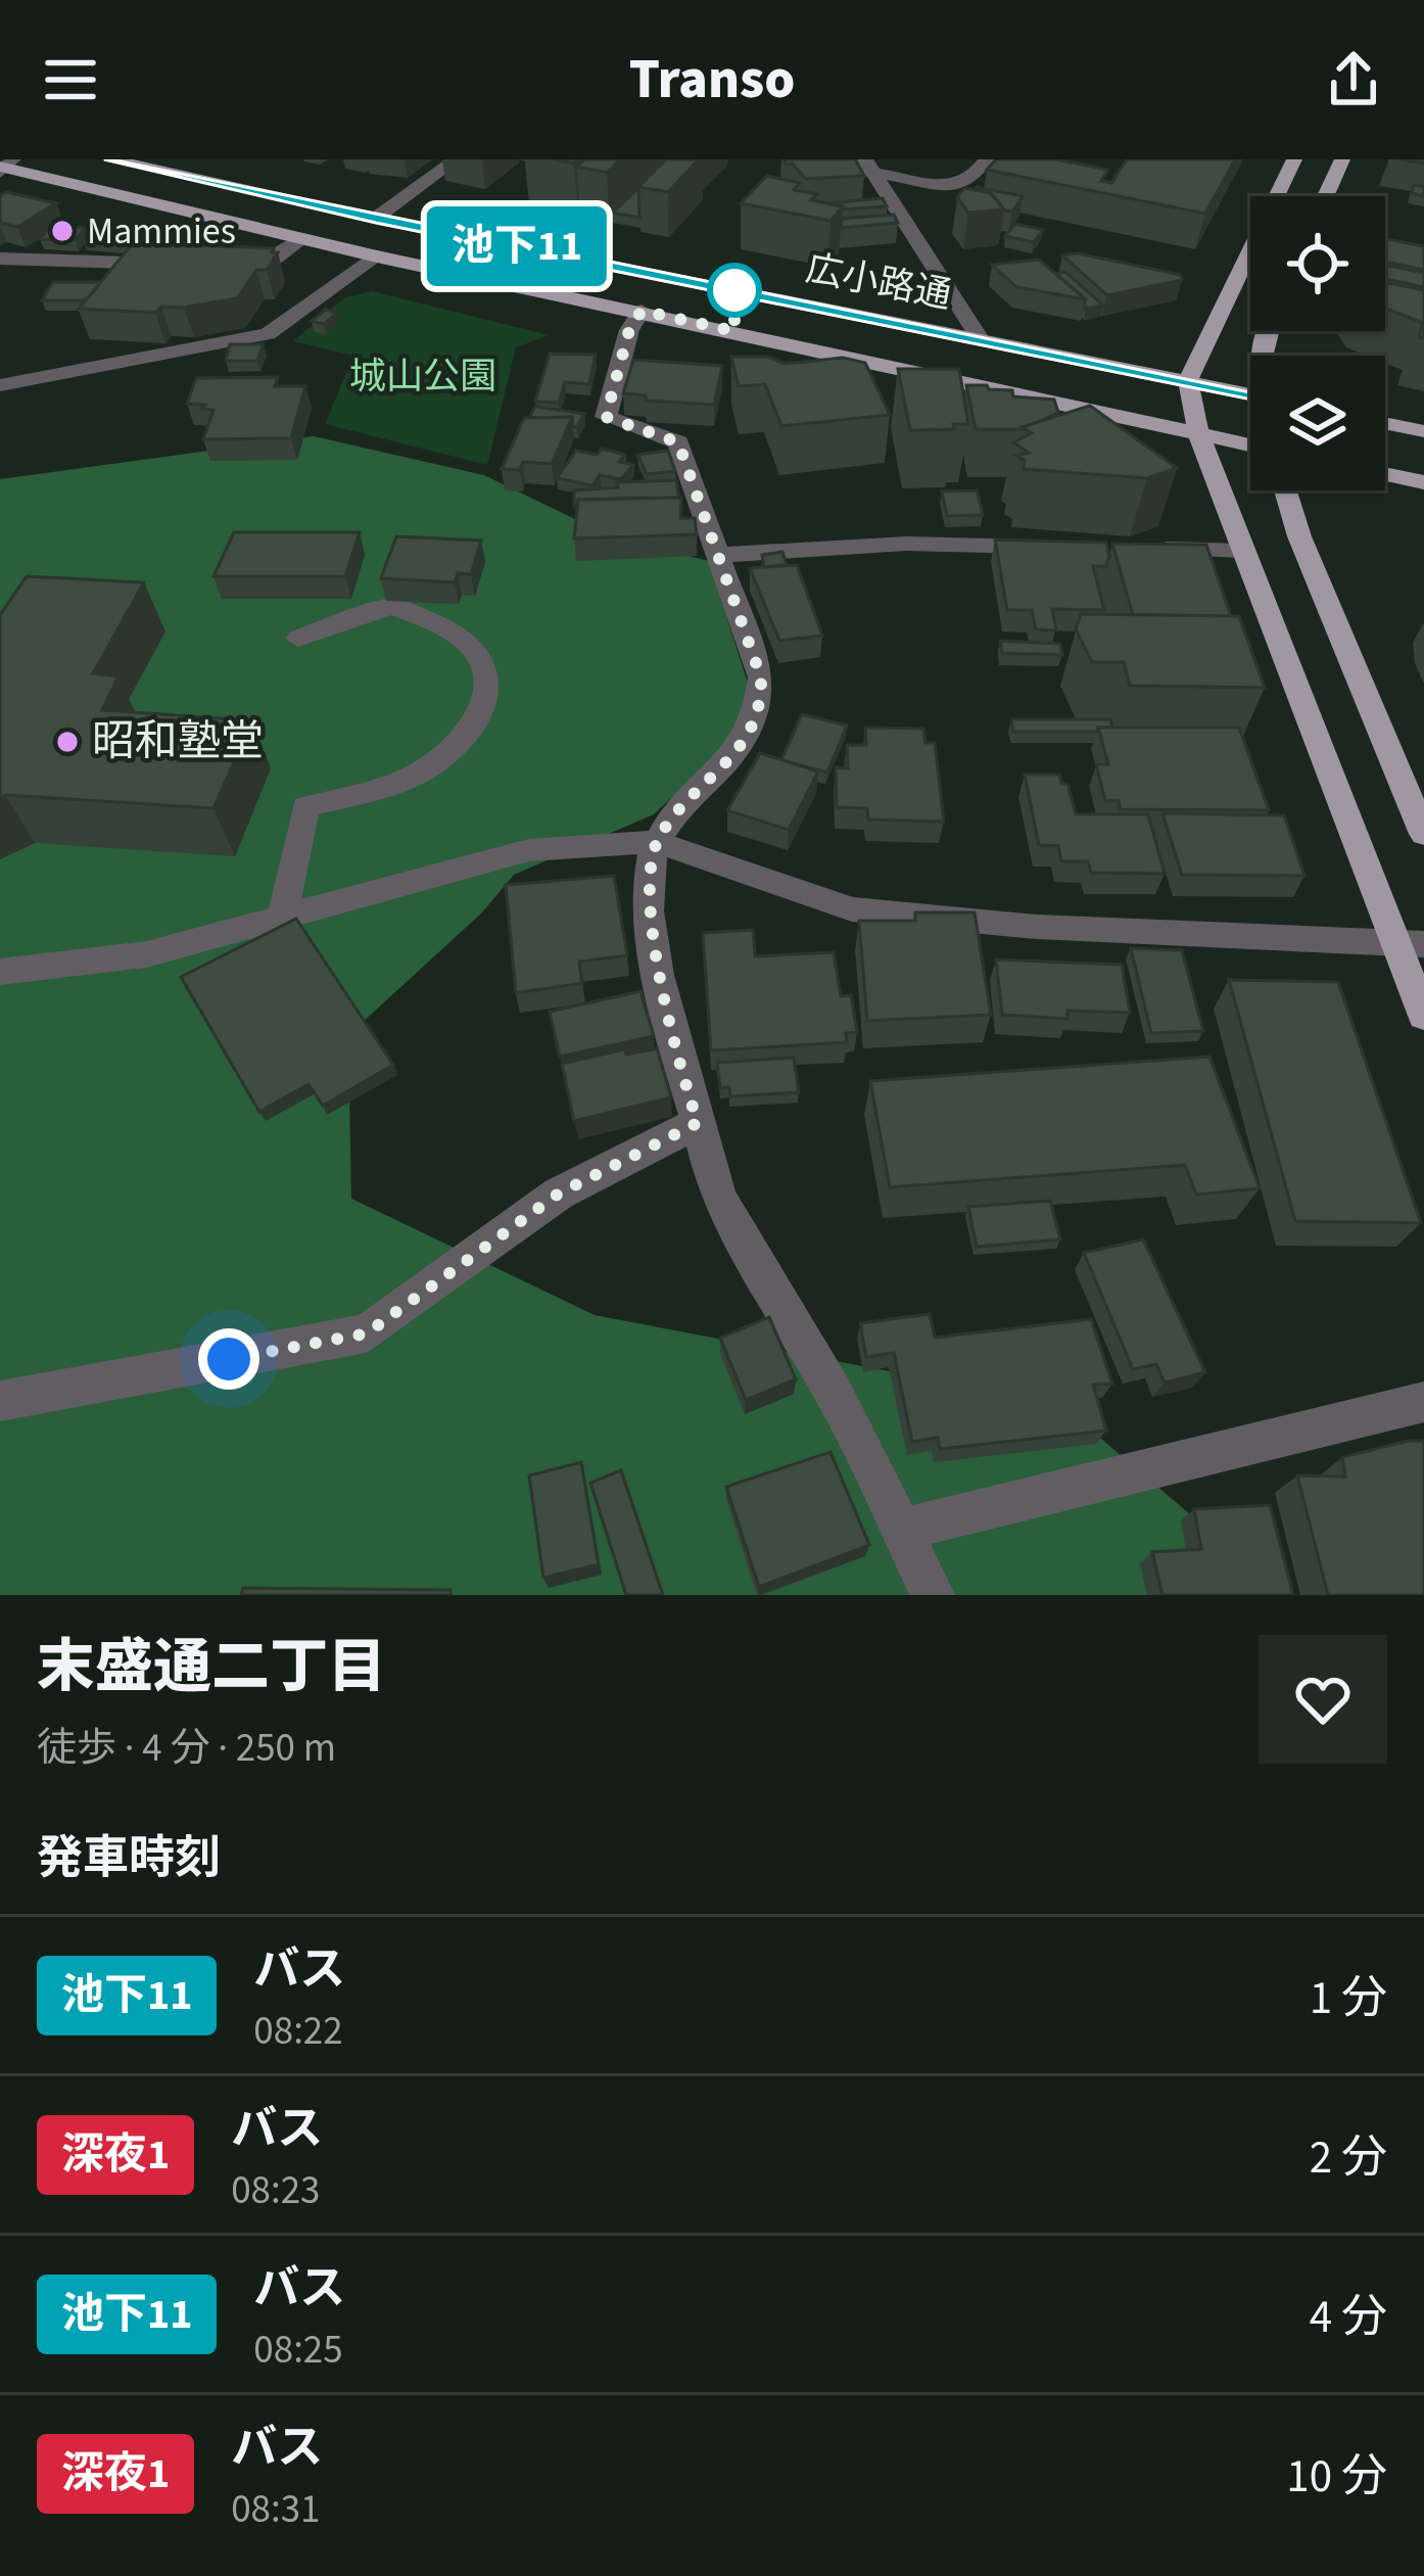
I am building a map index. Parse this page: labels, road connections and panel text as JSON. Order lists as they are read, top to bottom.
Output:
{
  "streets": {
    "main road": ["広小路通"]
  },
  "parks": ["城山公園"],
  "places": ["Mammies", "昭和塾堂"],
  "lines": ["bus line 池下11"],
  "page": {
    "header": "Transo",
    "on_map": "池下11",
    "heading": [
      ["末盛通二丁目", "徒歩 · 4 分 · 250 m"],
      "発車時刻"
    ],
    "list": [
      {
        "mark": "池下11",
        "name": "バス",
        "note": "08:22",
        "value": "1 分"
      },
      {
        "mark": "深夜1",
        "name": "バス",
        "note": "08:23",
        "value": "2 分"
      },
      {
        "mark": "池下11",
        "name": "バス",
        "note": "08:25",
        "value": "4 分"
      },
      {
        "mark": "深夜1",
        "name": "バス",
        "note": "08:31",
        "value": "10 分"
      }
    ]
  }
}
